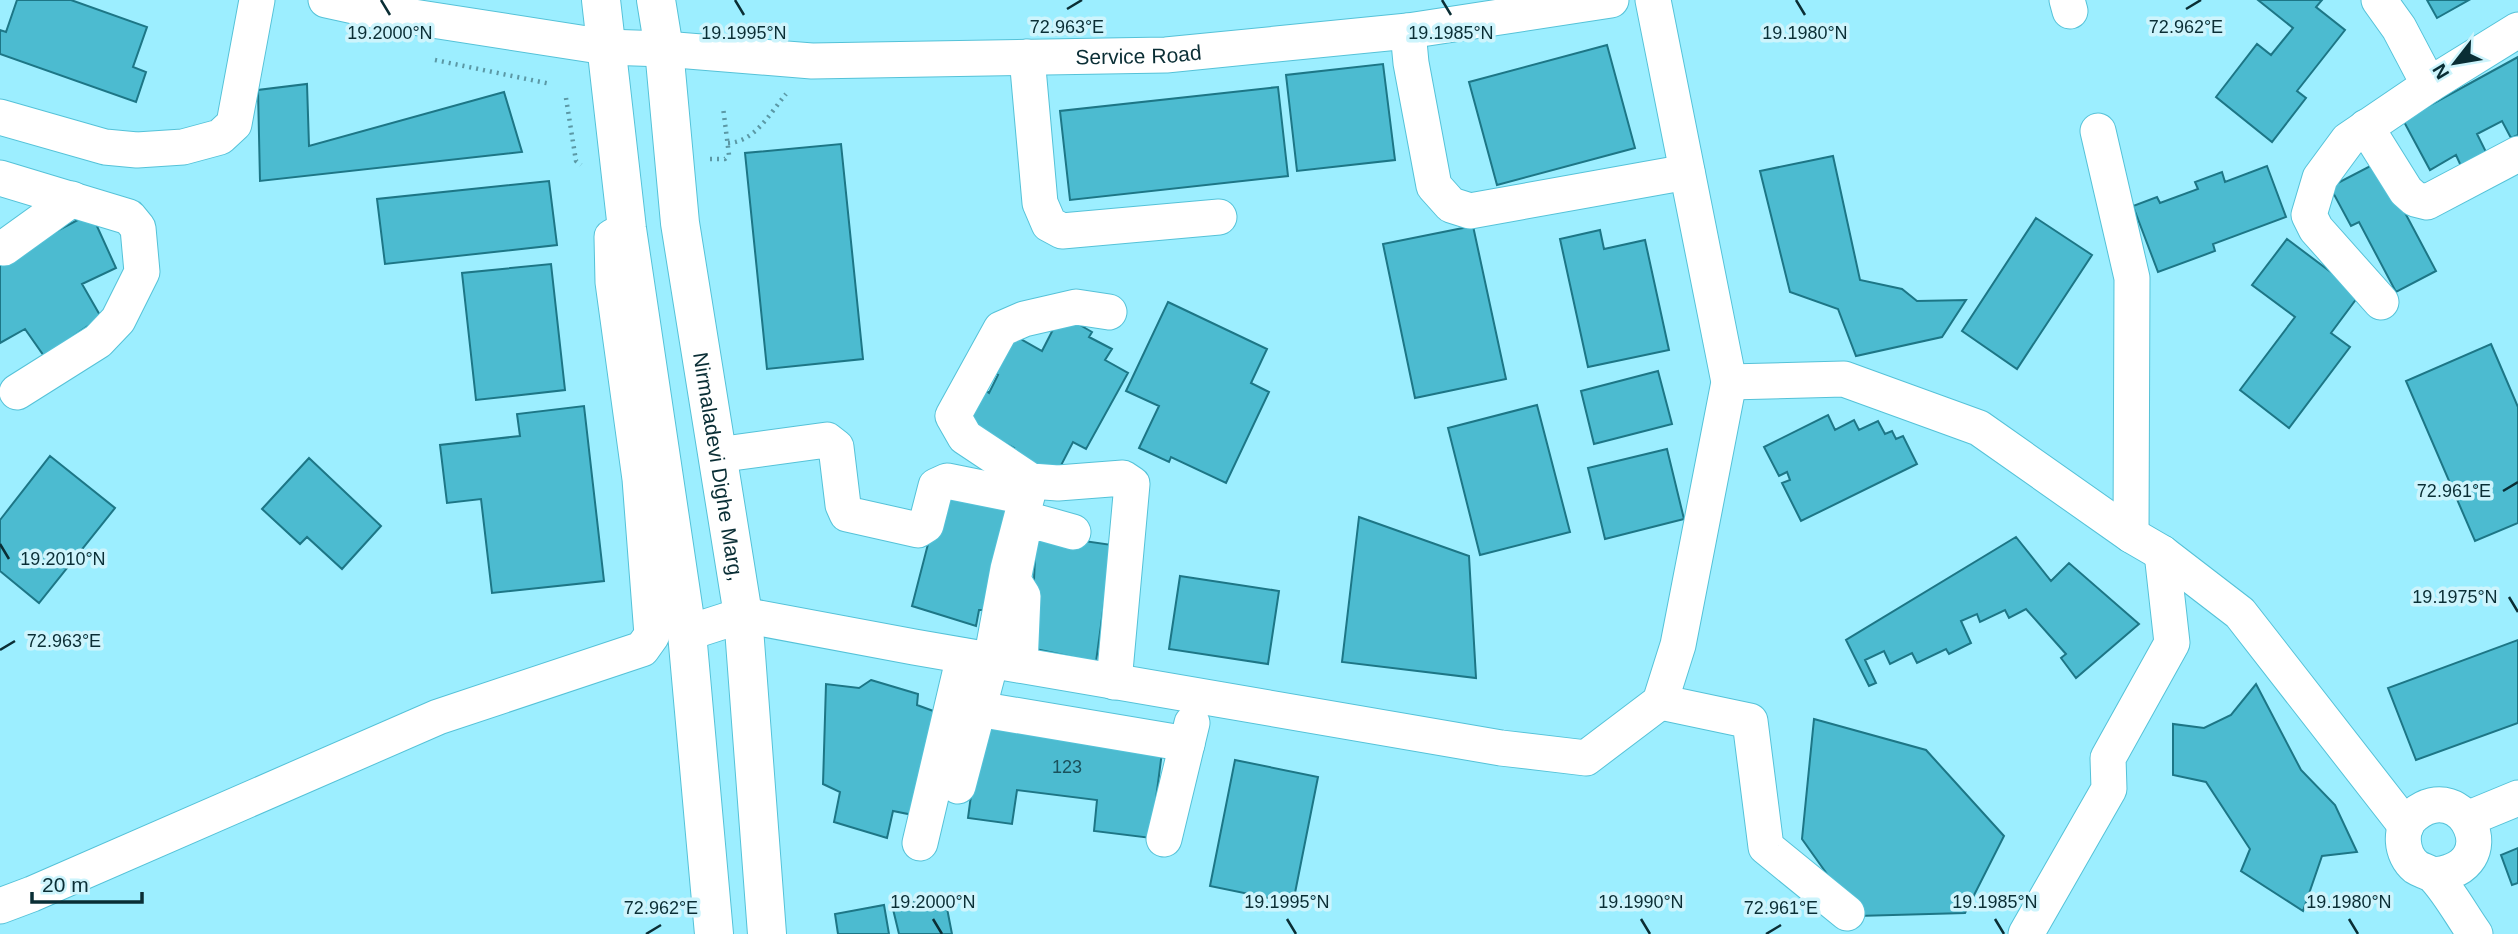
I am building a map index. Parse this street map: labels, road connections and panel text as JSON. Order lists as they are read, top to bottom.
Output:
{
  "streets": {
    "main road": ["Nirmaladevi Dighe Marg,"],
    "street": ["Service Road"]
  },
  "crossings": [
    ["Service Road", "Nirmaladevi Dighe Marg,"]
  ],
  "house_numbers": ["123"],
  "scale_bar": "20 m",
  "north": "bottom left",
  "coordinates": [
    "72.962°E",
    "72.963°E",
    "19.2000°N",
    "19.1980°N",
    "19.1995°N",
    "19.1985°N",
    "72.961°E",
    "19.2010°N",
    "19.1975°N",
    "19.1990°N"
  ]
}
